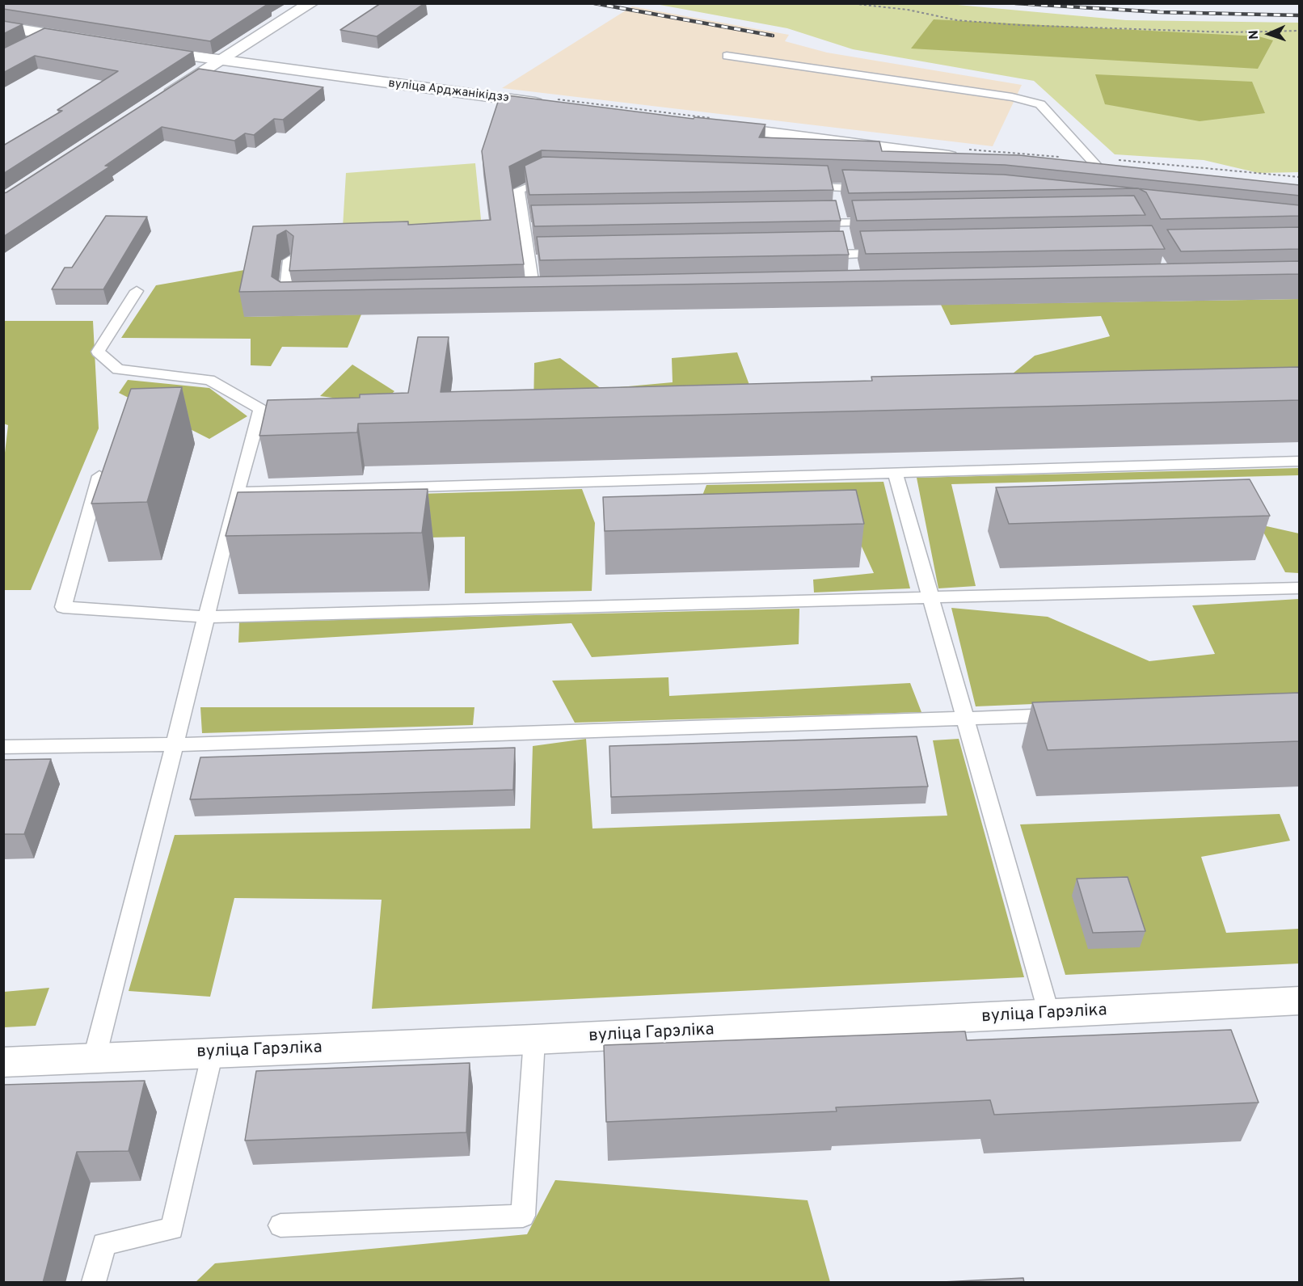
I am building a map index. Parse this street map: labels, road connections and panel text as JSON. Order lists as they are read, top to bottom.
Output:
{
  "streets": {
    "street": ["вуліца Арджанікідзэ", "вуліца Гарэліка"]
  },
  "north": "left"
}
